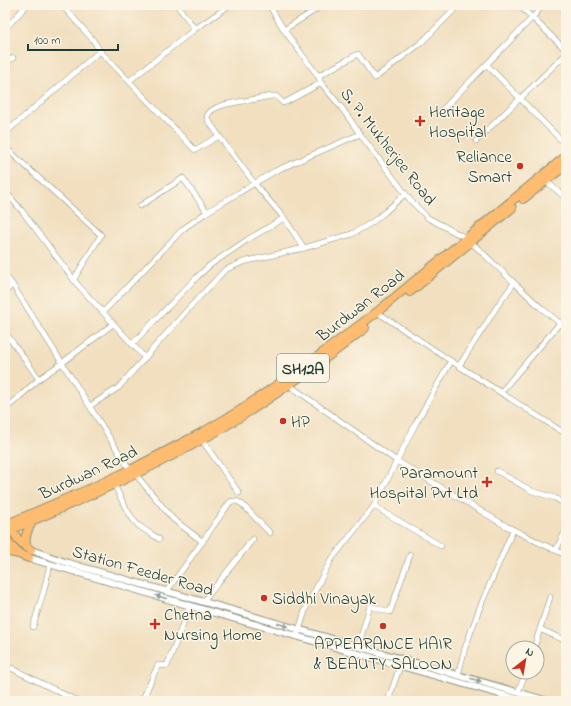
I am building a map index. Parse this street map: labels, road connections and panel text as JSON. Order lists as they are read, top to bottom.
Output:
{
  "streets": {
    "main road": ["Burdwan Road", "SH12A"],
    "street": ["S. P. Mukherjee Road", "Station Feeder Road"]
  },
  "crossings": [
    ["S. P. Mukherjee Road", "Burdwan Road"]
  ],
  "places": {
    "health": ["Heritage Hospital", "Paramount Hospital Pvt Ltd", "Chetna Nursing Home"],
    "other": [
      "Reliance Smart",
      "HP",
      "Siddhi Vinayak",
      "APPEARANCE HAIR & BEAUTY SALOON"
    ]
  },
  "scale_bar": "100 m",
  "north": "top right"
}
